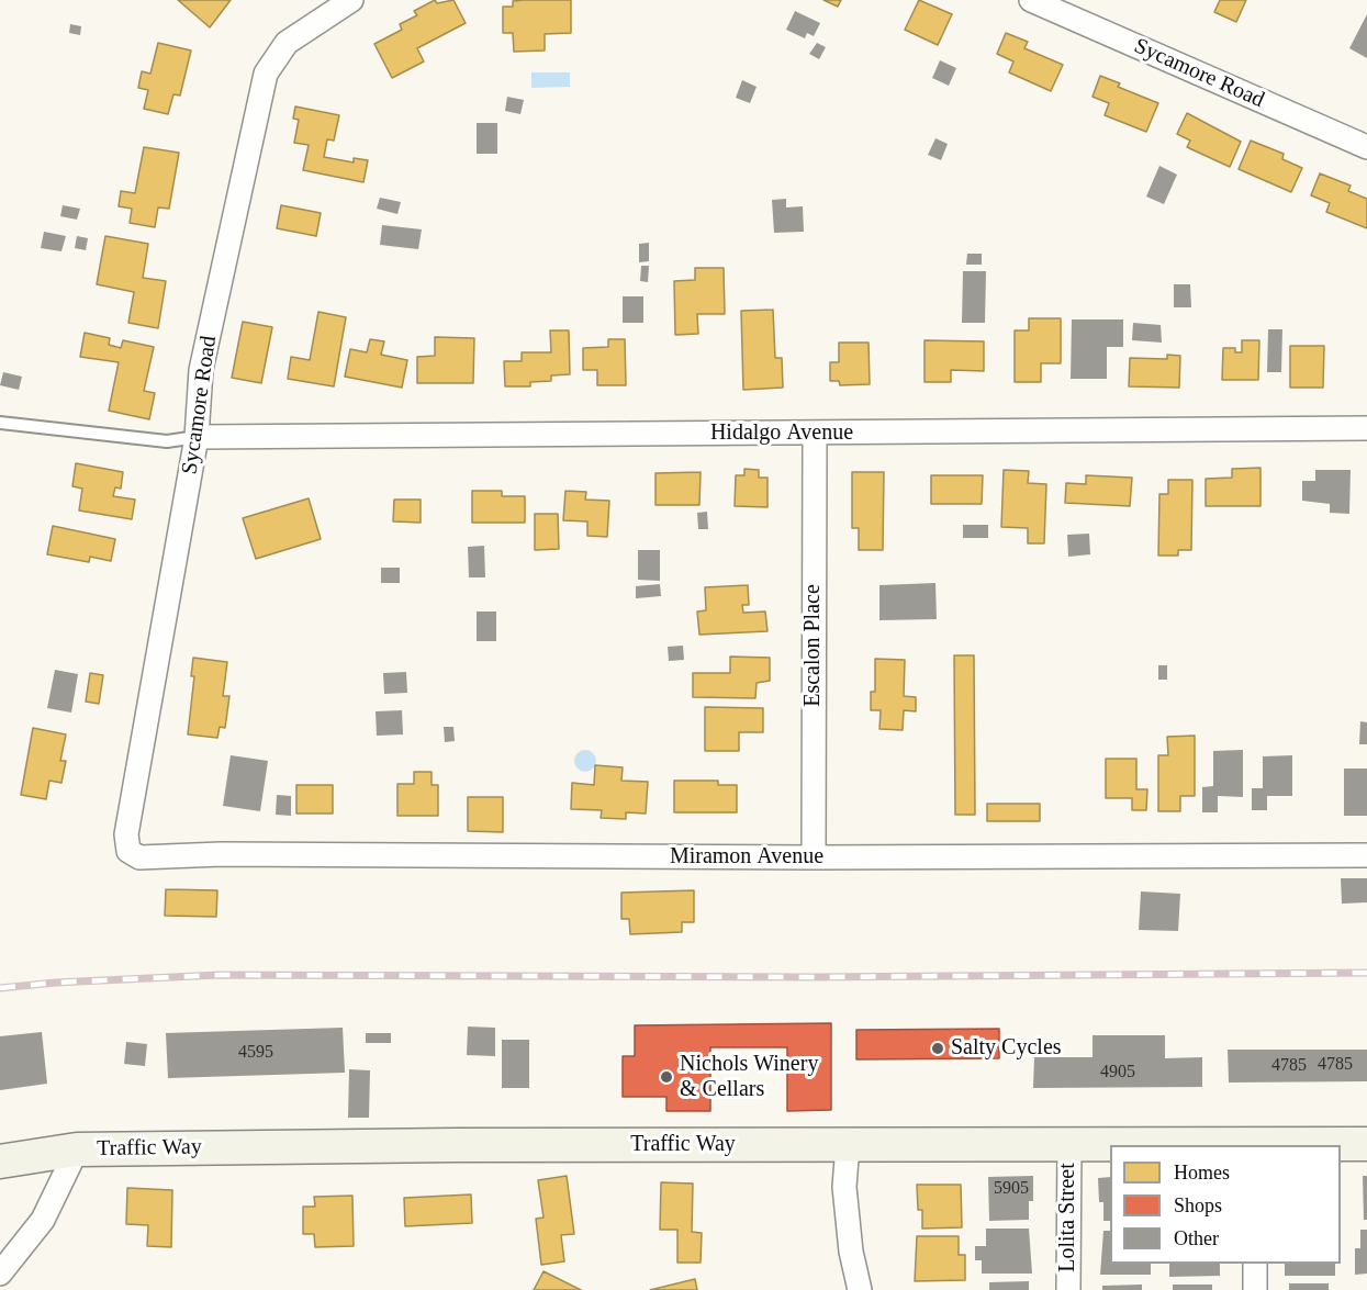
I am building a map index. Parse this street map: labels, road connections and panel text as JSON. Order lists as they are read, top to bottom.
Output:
{
  "streets": {
    "street": [
      "Sycamore Road",
      "Hidalgo Avenue",
      "Escalon Place",
      "Miramon Avenue",
      "Traffic Way",
      "Lolita Street"
    ]
  },
  "crossings": [
    ["Sycamore Road", "Hidalgo Avenue"],
    ["Sycamore Road", "Miramon Avenue"],
    ["Hidalgo Avenue", "Escalon Place"],
    ["Escalon Place", "Miramon Avenue"],
    ["Traffic Way", "Lolita Street"]
  ],
  "places": ["Salty Cycles", "Nichols Winery & Cellars"],
  "house_numbers": [
    "4595",
    "4785",
    "4785",
    "4905",
    "5905"
  ],
  "legend": ["Homes", "Shops", "Other"]
}
